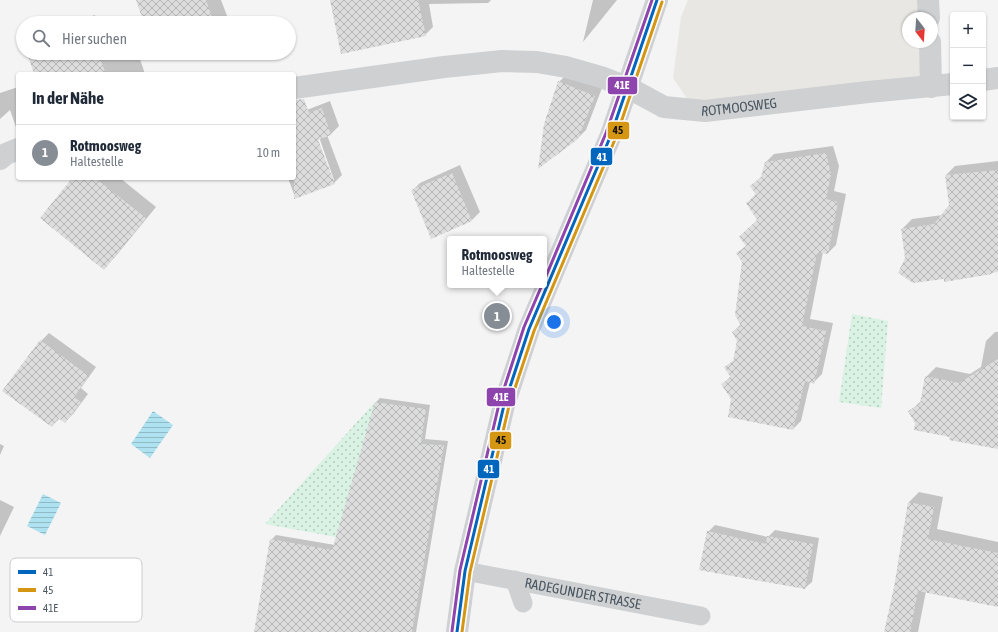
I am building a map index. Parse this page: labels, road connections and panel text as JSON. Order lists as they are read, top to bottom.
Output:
{
  "streets": {
    "street": ["ROTMOOSWEG"],
    "lane": ["RADEGUNDER STRASSE"]
  },
  "lines": ["transit line 41", "transit line 41E", "transit line 45"],
  "legend": ["41", "45", "41E"],
  "north": "bottom",
  "page": {
    "map_buttons": ["+", "−"],
    "search": "Hier suchen",
    "heading": "In der Nähe",
    "list": [
      {
        "mark": "1",
        "name": "Rotmoosweg",
        "note": "Haltestelle",
        "value": "10 m"
      }
    ],
    "popup": ["Rotmoosweg", "Haltestelle"],
    "pins": "1"
  }
}
